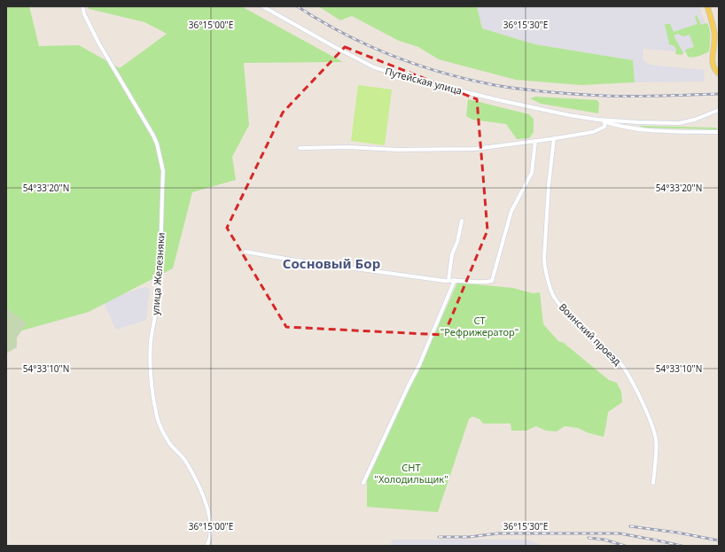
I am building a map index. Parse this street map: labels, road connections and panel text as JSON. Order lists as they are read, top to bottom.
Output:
{
  "streets": {
    "street": ["Путейская улица", "улица Железняки", "Воинский проезд"]
  },
  "districts": ["Сосновый Бор"],
  "parks": ["СТ \"Рефрижератор\"", "СНТ \"Холодильщик\""],
  "coordinates": [
    "36°15'00\"E",
    "36°15'30\"E",
    "54°33'20\"N",
    "54°33'10\"N"
  ]
}
